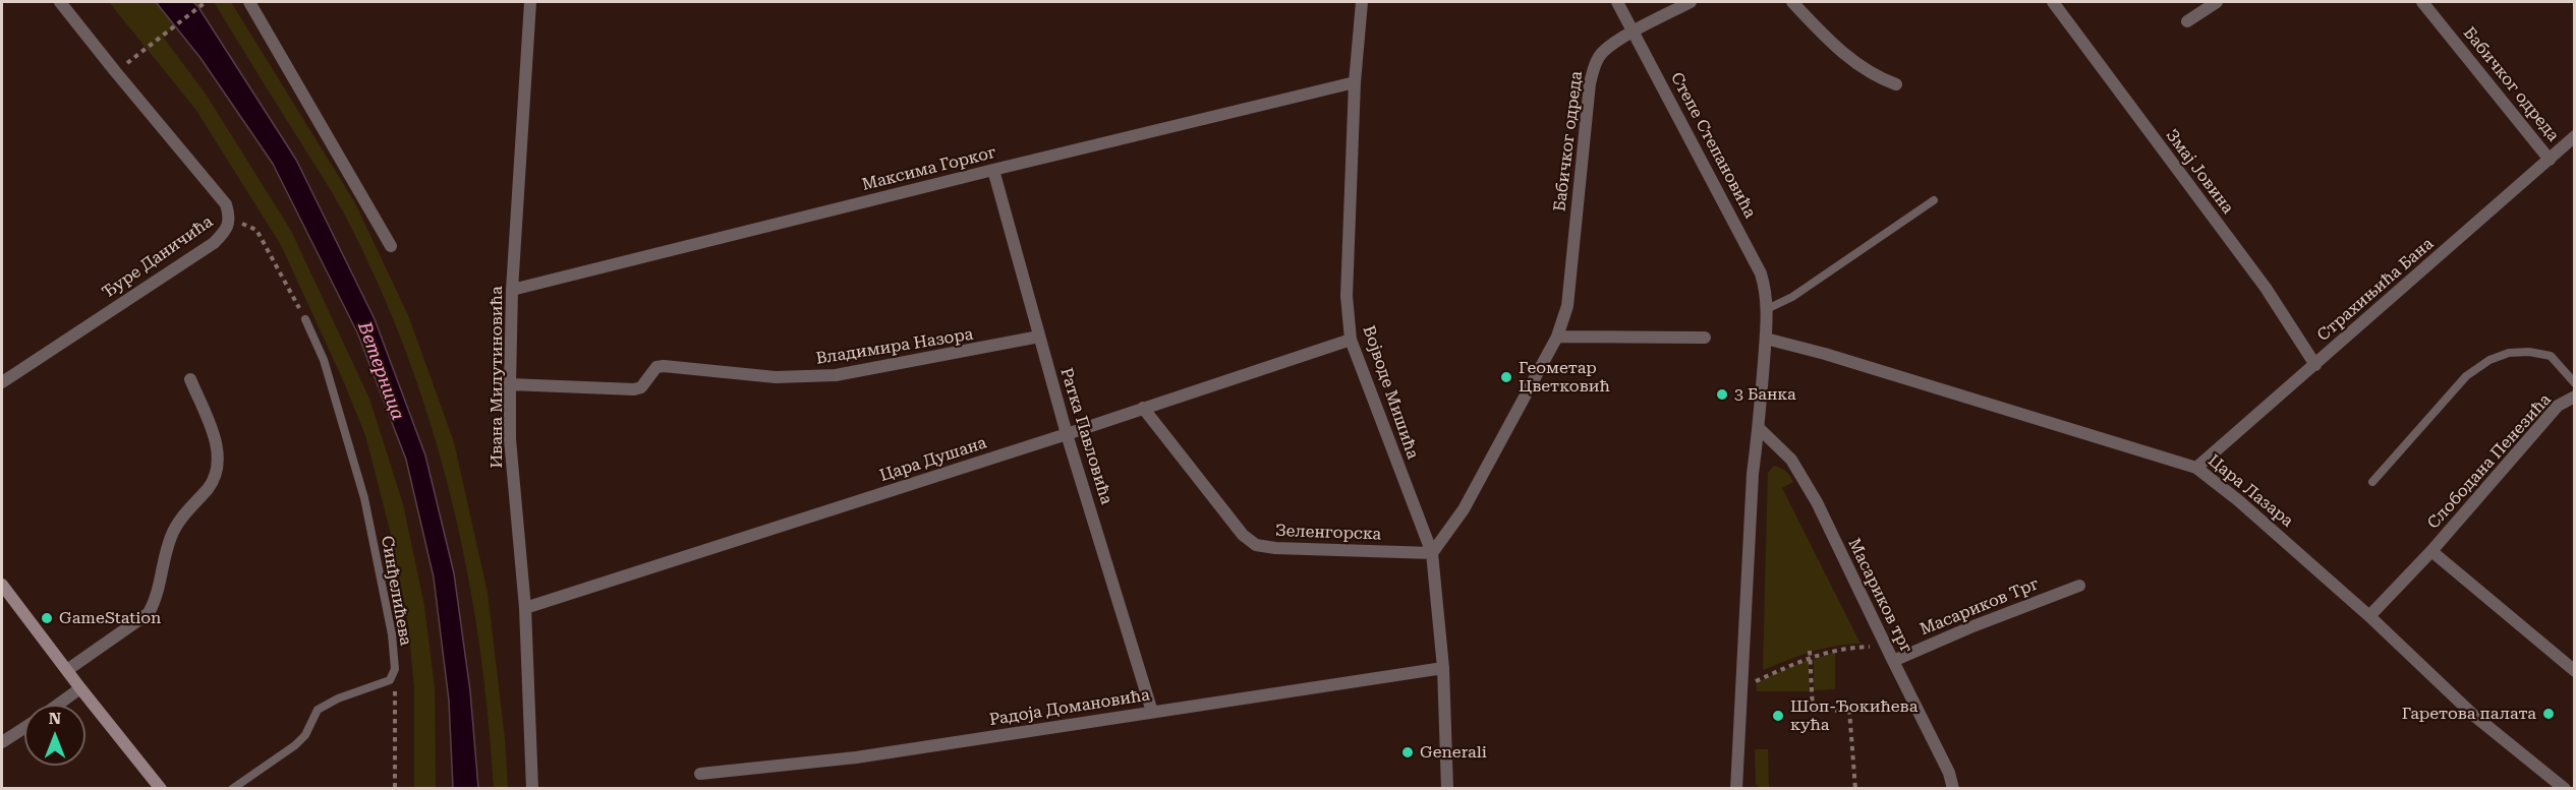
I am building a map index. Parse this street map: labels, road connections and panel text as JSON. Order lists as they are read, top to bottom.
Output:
{
  "streets": {
    "street": [
      "Бабичког одреда",
      "Степе Степановића",
      "Максима Горког",
      "Змај Јовина",
      "Ђуре Даничића",
      "Страхињића Бана",
      "Владимира Назора",
      "Ивана Милутиновића",
      "Војводе Мишића",
      "Ратка Павловића",
      "Цара Душана",
      "Слободана Пенезића",
      "Цара Лазара",
      "Зеленгорска",
      "Масариков трг",
      "Масариков Трг",
      "Радоја Домановића"
    ],
    "lane": ["Синђелићева"]
  },
  "crossings": [
    ["Бабичког одреда", "Степе Степановића"],
    ["Бабичког одреда", "Страхињића Бана"],
    ["Бабичког одреда", "Војводе Мишића"],
    ["Бабичког одреда", "Зеленгорска"],
    ["Максима Горког", "Ивана Милутиновића"],
    ["Максима Горког", "Војводе Мишића"],
    ["Максима Горког", "Ратка Павловића"],
    ["Змај Јовина", "Страхињића Бана"],
    ["Страхињића Бана", "Цара Лазара"],
    ["Владимира Назора", "Ивана Милутиновића"],
    ["Владимира Назора", "Ратка Павловића"],
    ["Ивана Милутиновића", "Цара Душана"],
    ["Војводе Мишића", "Цара Душана"],
    ["Војводе Мишића", "Зеленгорска"],
    ["Војводе Мишића", "Радоја Домановића"],
    ["Ратка Павловића", "Цара Душана"],
    ["Ратка Павловића", "Радоја Домановића"],
    ["Цара Душана", "Зеленгорска"],
    ["Слободана Пенезића", "Цара Лазара"],
    ["Масариков трг", "Масариков Трг"]
  ],
  "water": ["Ветерница"],
  "places": [
    "Геометар Цветковић",
    "3 Банка",
    "GameStation",
    "Гаретова палата",
    "Шоп-Ђокићева кућа",
    "Generali"
  ],
  "north": "top"
}
